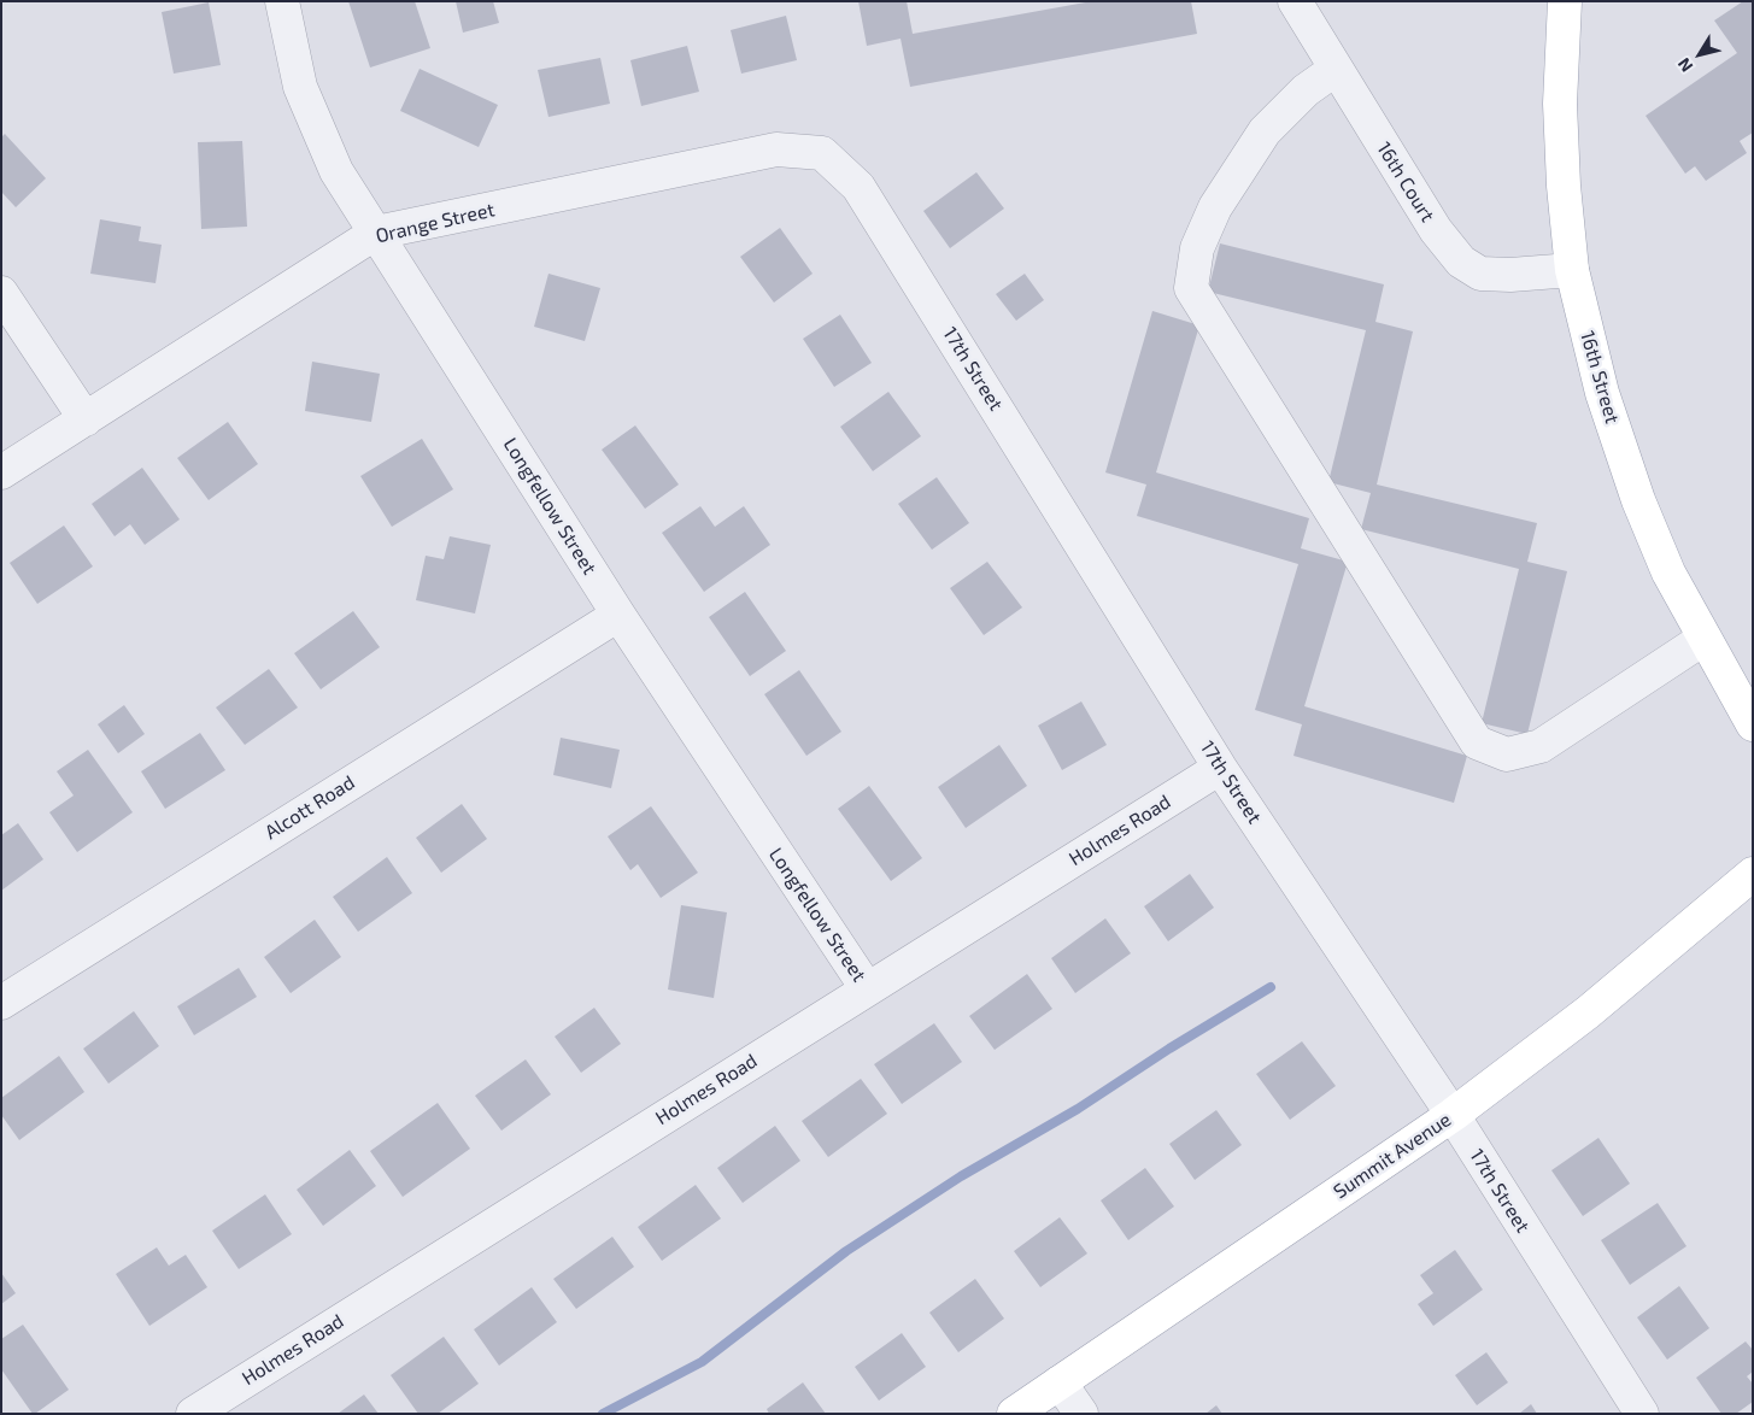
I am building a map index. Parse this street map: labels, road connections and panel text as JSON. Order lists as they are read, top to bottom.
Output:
{
  "streets": {
    "main road": ["16th Street", "Summit Avenue"],
    "street": [
      "16th Court",
      "Orange Street",
      "17th Street",
      "Longfellow Street",
      "Alcott Road",
      "Holmes Road"
    ]
  },
  "crossings": [
    ["16th Court", "16th Street"],
    ["Orange Street", "17th Street"],
    ["Orange Street", "Longfellow Street"],
    ["17th Street", "Holmes Road"],
    ["17th Street", "Summit Avenue"],
    ["Longfellow Street", "Alcott Road"],
    ["Longfellow Street", "Holmes Road"]
  ],
  "north": "bottom left"
}
